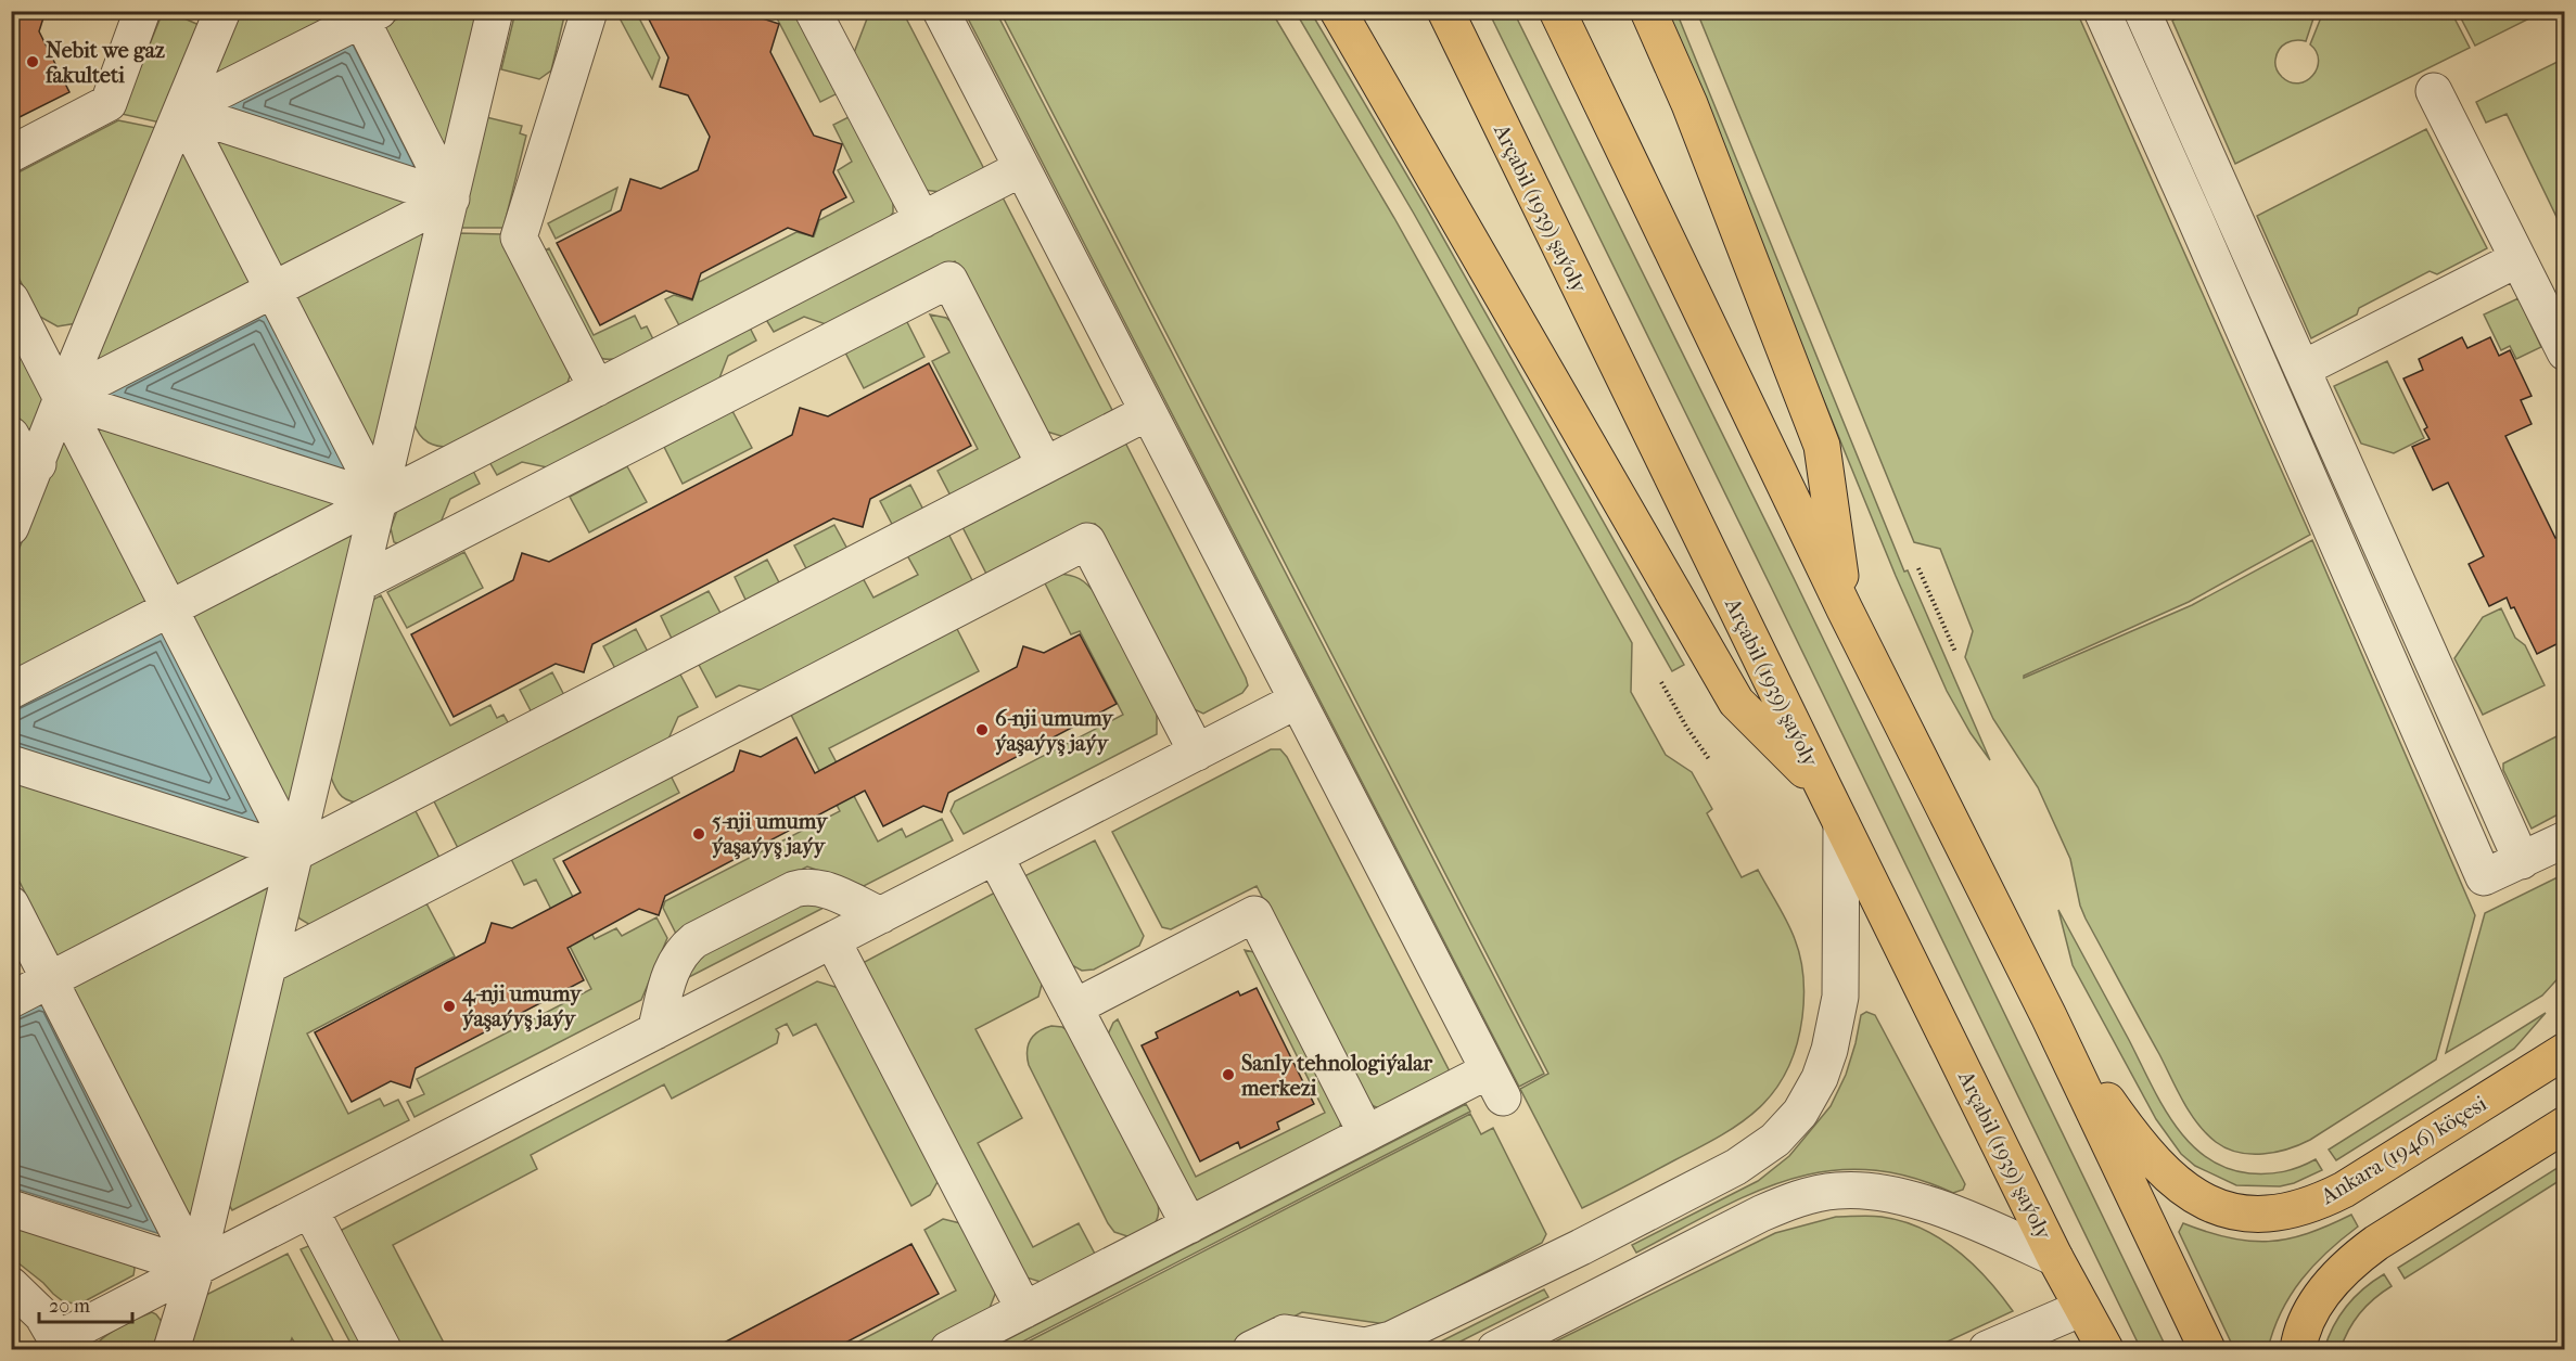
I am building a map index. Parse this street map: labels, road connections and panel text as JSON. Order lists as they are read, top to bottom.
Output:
{
  "streets": {
    "main road": ["Arçabil (1939) şaýoly", "Ankara (1946) köçesi"]
  },
  "places": [
    "Nebit we gaz fakulteti",
    "6-nji umumy ýaşaýyş jaýy",
    "5-nji umumy ýaşaýyş jaýy",
    "4-nji umumy ýaşaýyş jaýy",
    "Sanly tehnologiýalar merkezi"
  ],
  "scale_bar": "20 m"
}
